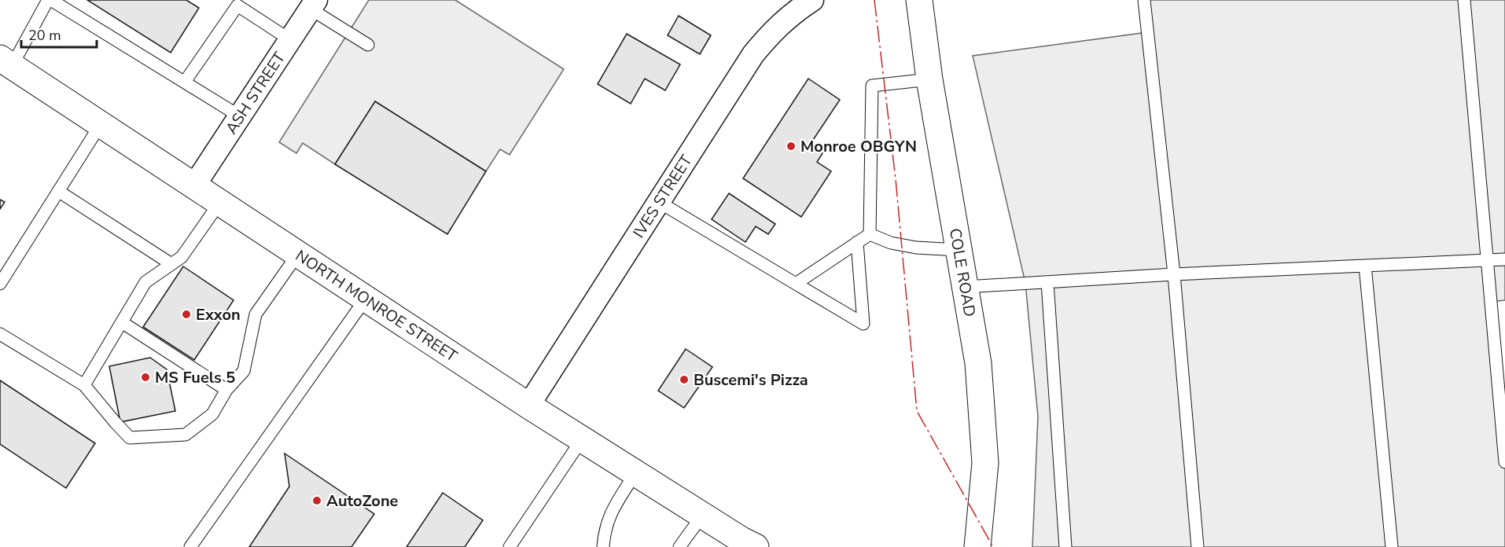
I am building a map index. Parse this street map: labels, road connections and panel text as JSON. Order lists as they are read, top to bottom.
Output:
{
  "streets": {
    "main road": ["COLE ROAD", "NORTH MONROE STREET"],
    "street": ["ASH STREET", "IVES STREET"]
  },
  "crossings": [
    ["ASH STREET", "NORTH MONROE STREET"],
    ["IVES STREET", "NORTH MONROE STREET"]
  ],
  "places": [
    "Monroe OBGYN",
    "Exxon",
    "MS Fuels 5",
    "Buscemi's Pizza",
    "AutoZone"
  ],
  "scale_bar": "20 m"
}
